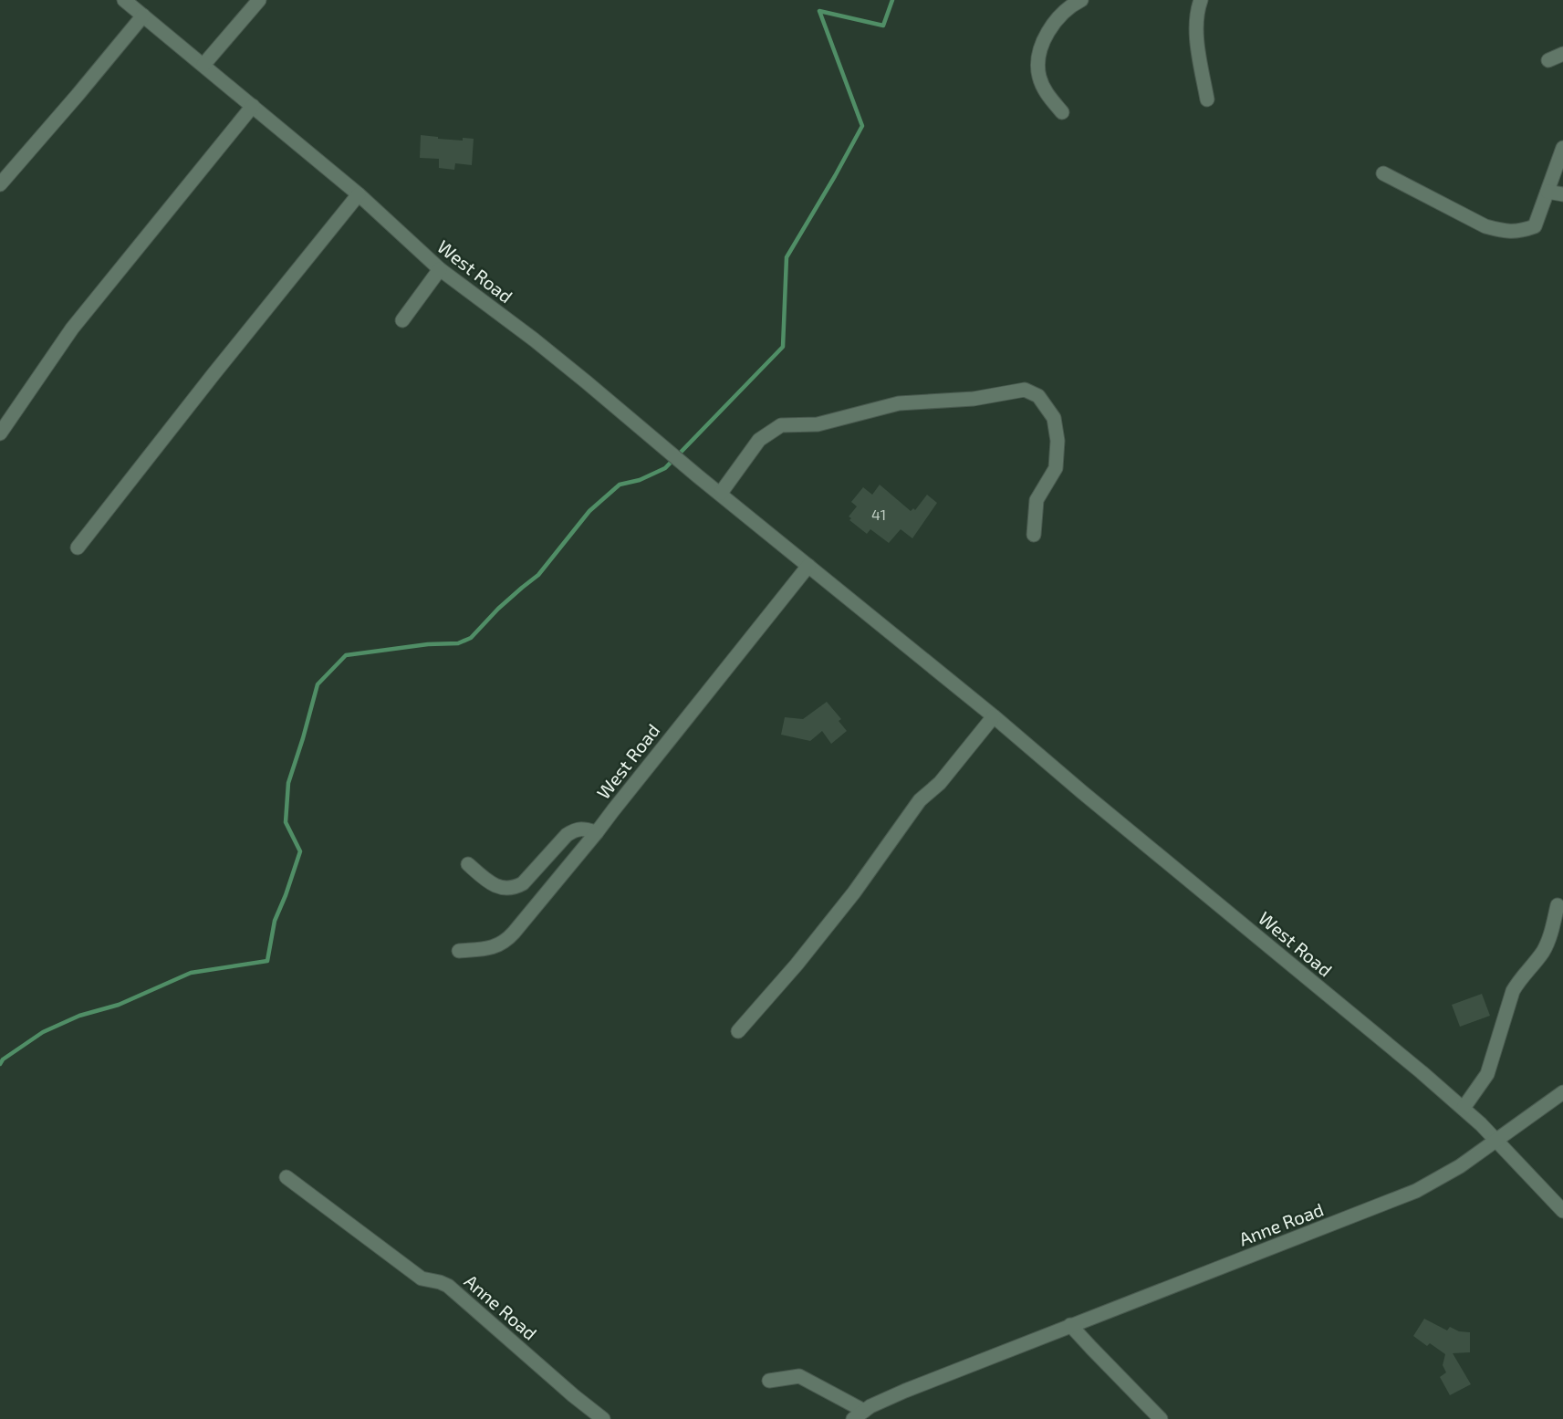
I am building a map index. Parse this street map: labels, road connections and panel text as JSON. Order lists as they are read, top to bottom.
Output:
{
  "streets": {
    "street": ["West Road", "Anne Road"]
  },
  "crossings": [
    ["West Road", "Anne Road"]
  ],
  "house_numbers": ["41"]
}
